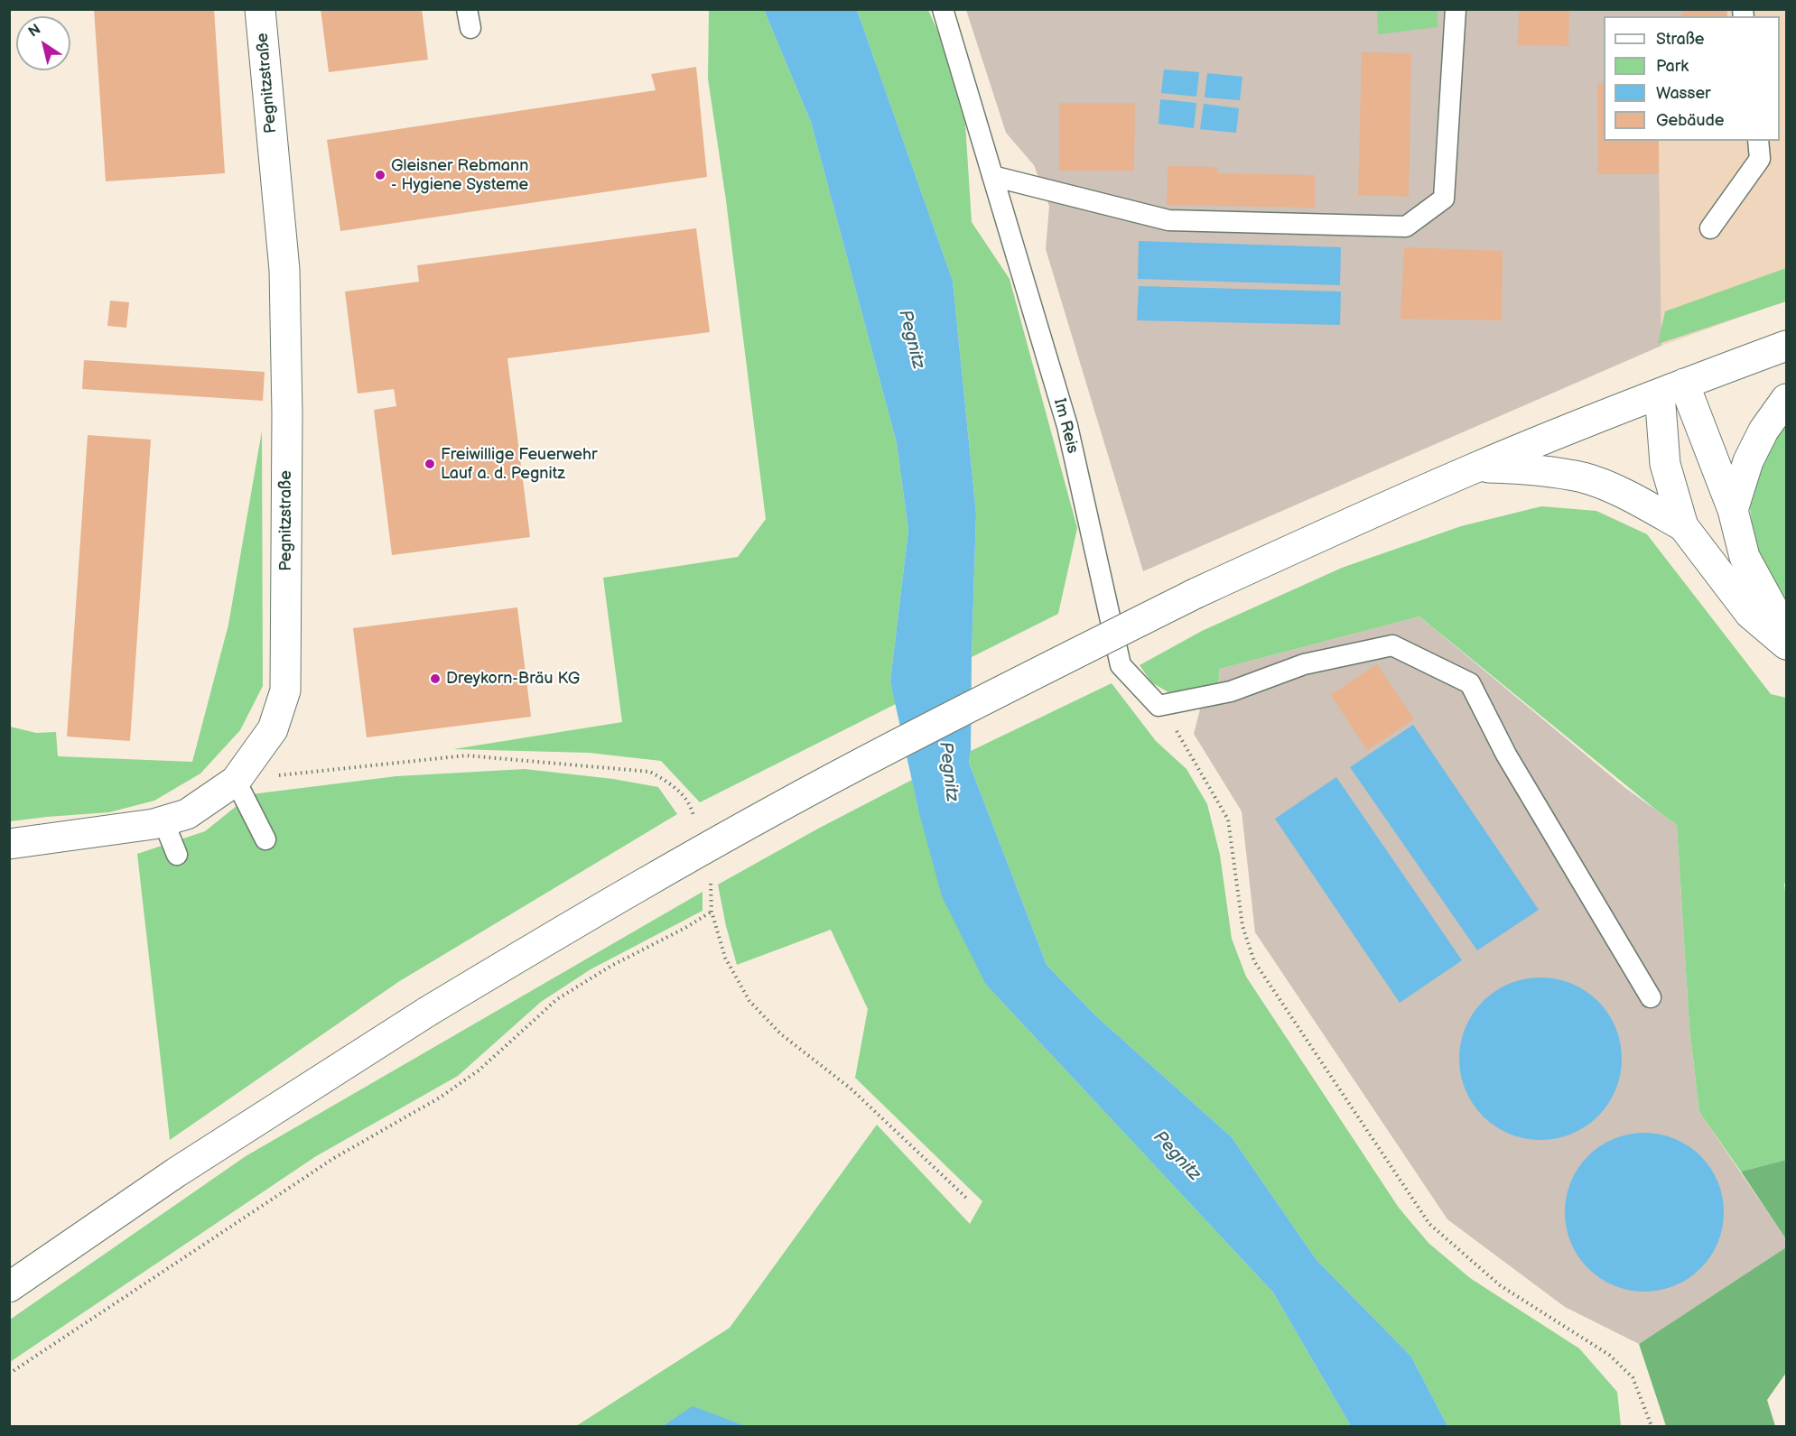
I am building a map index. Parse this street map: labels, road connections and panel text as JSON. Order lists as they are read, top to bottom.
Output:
{
  "streets": {
    "main road": ["Pegnitzstraße"],
    "lane": ["Im Reis"]
  },
  "water": ["Pegnitz"],
  "places": ["Gleisner Rebmann - Hygiene Systeme", "Freiwillige Feuerwehr Lauf a. d. Pegnitz", "Dreykorn-Bräu KG"],
  "legend": [
    "Straße",
    "Park",
    "Wasser",
    "Gebäude"
  ],
  "north": "top left"
}
